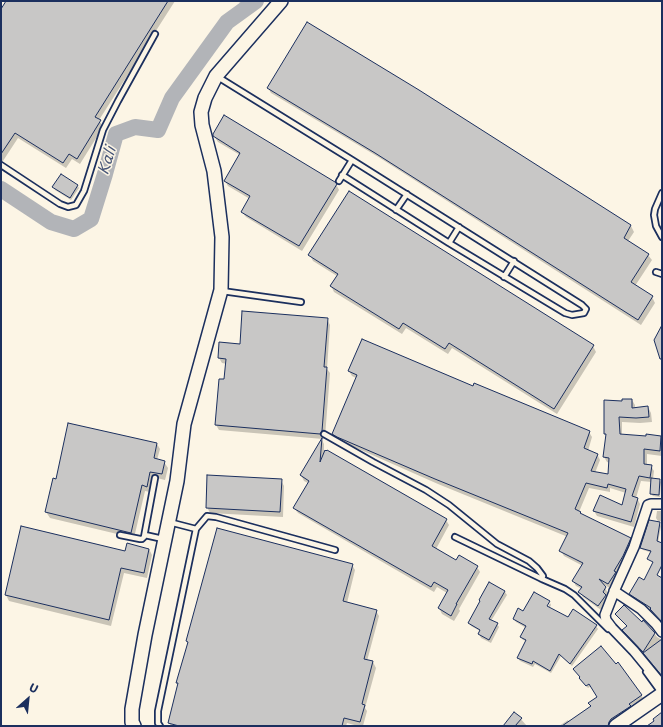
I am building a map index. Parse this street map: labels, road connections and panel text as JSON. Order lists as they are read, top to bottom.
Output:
{
  "water": ["Kali"],
  "north": "top right"
}
